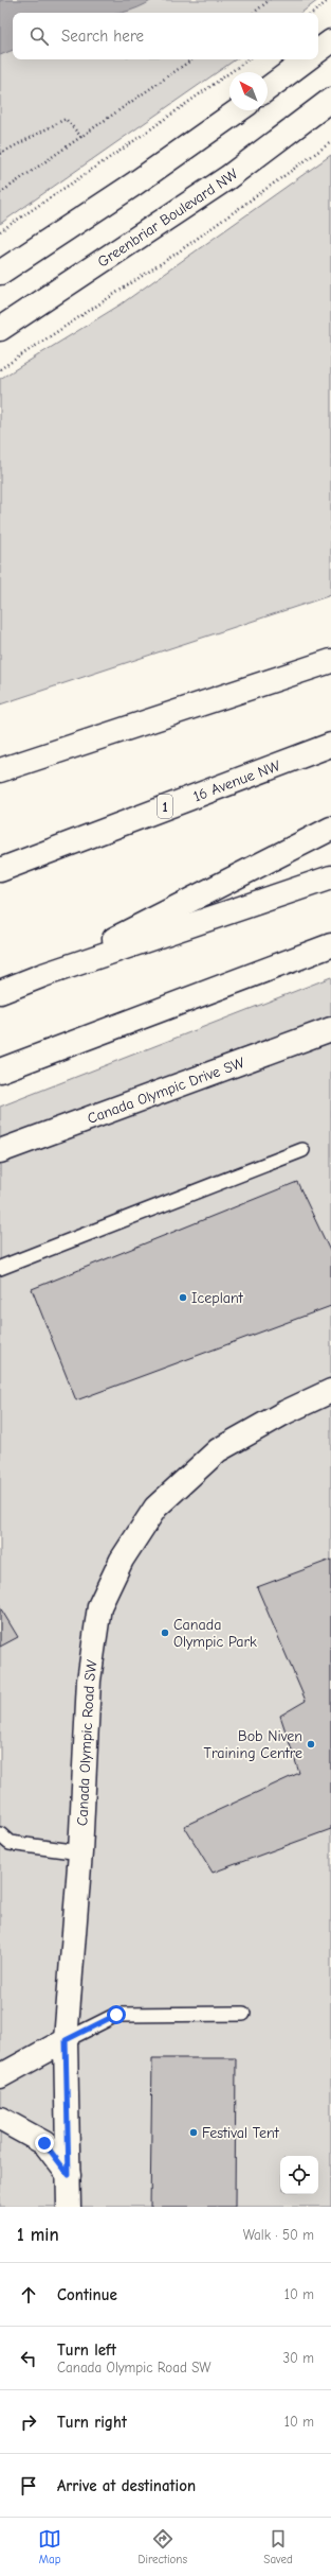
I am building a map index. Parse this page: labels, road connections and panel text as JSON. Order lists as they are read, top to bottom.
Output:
{
  "streets": {
    "main road": [
      "Greenbriar Boulevard NW",
      "16 Avenue NW",
      "1",
      "Canada Olympic Drive SW",
      "Canada Olympic Road SW"
    ]
  },
  "places": [
    "Iceplant",
    "Canada Olympic Park",
    "Bob Niven Training Centre",
    "Festival Tent"
  ],
  "north": "top left",
  "page": {
    "search": "Search here",
    "heading": ["1 min", "Walk · 50 m"],
    "list": [
      ["Continue", "10 m"],
      ["Turn left", "Canada Olympic Road SW", "30 m"],
      ["Turn right", "10 m"],
      "Arrive at destination"
    ],
    "nav": ["Map", "Directions", "Saved"]
  }
}
